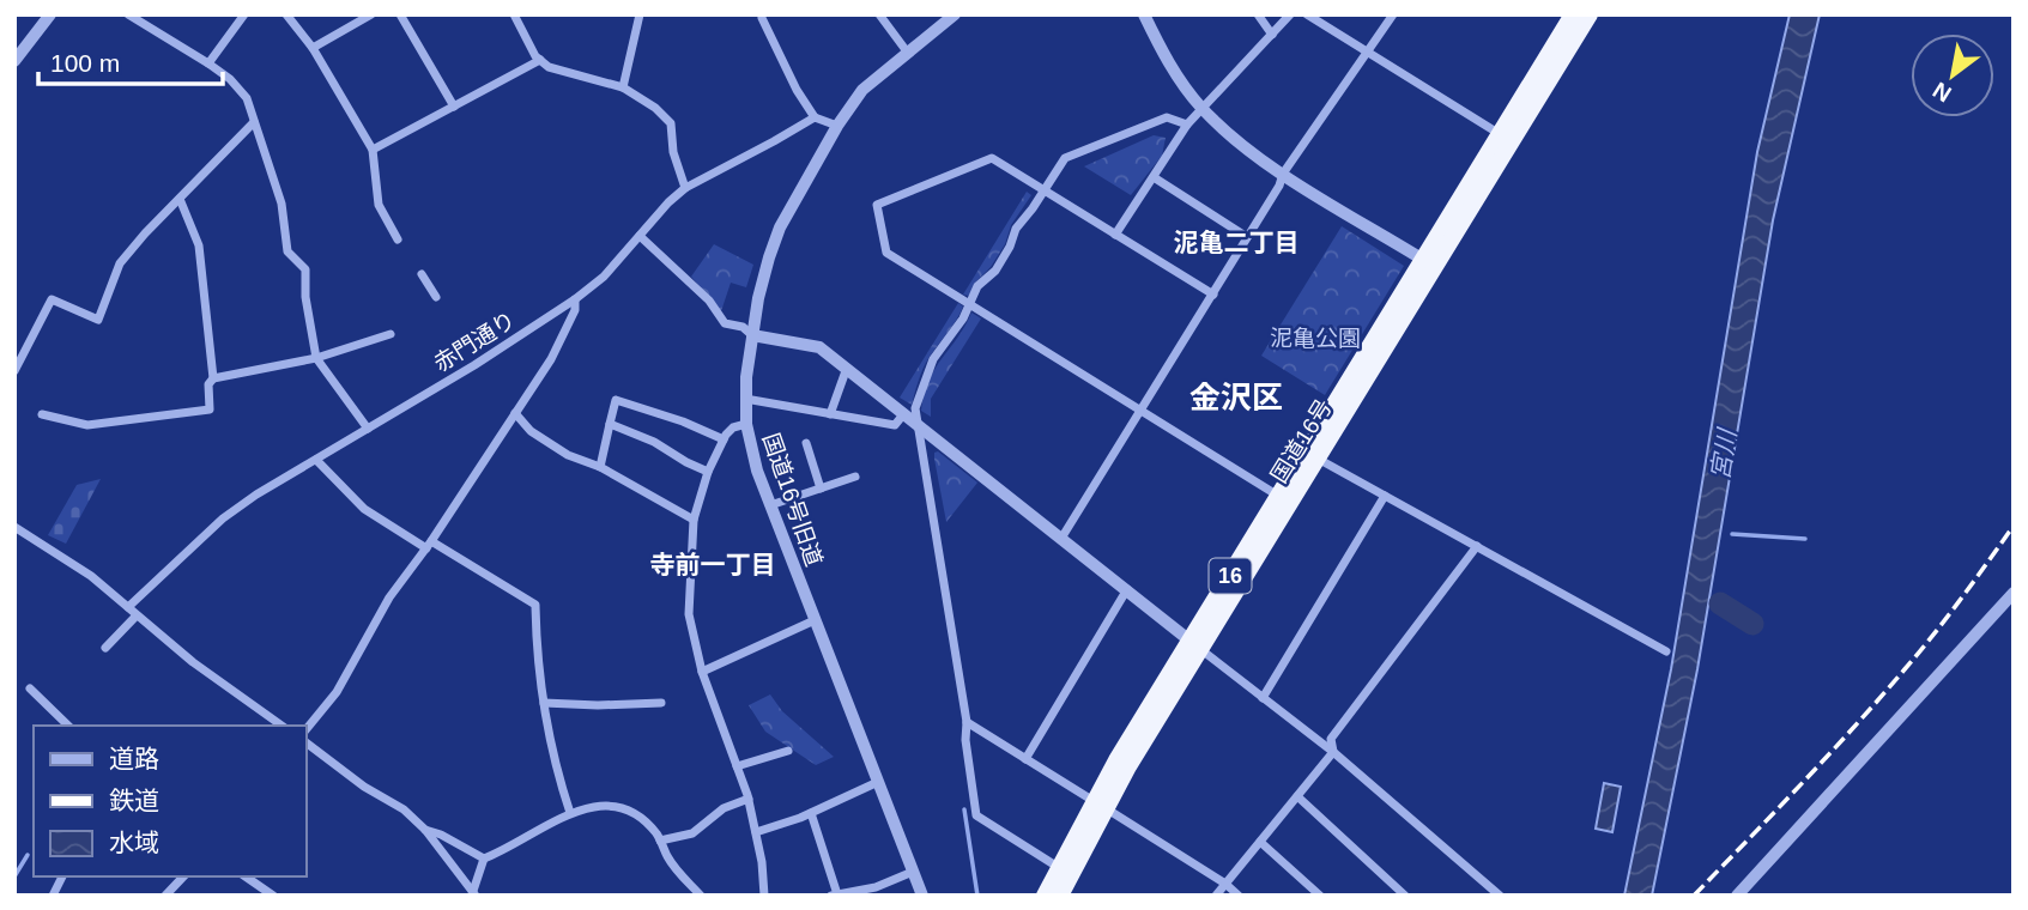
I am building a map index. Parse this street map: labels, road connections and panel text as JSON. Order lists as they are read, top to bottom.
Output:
{
  "streets": {
    "highway": ["国道16号", "16"],
    "street": ["赤門通り", "国道16号旧道"]
  },
  "districts": ["泥亀二丁目", "金沢区", "寺前一丁目"],
  "water": ["宮川"],
  "parks": ["泥亀公園"],
  "legend": ["道路", "鉄道", "水域"],
  "scale_bar": "100 m",
  "north": "bottom left"
}
